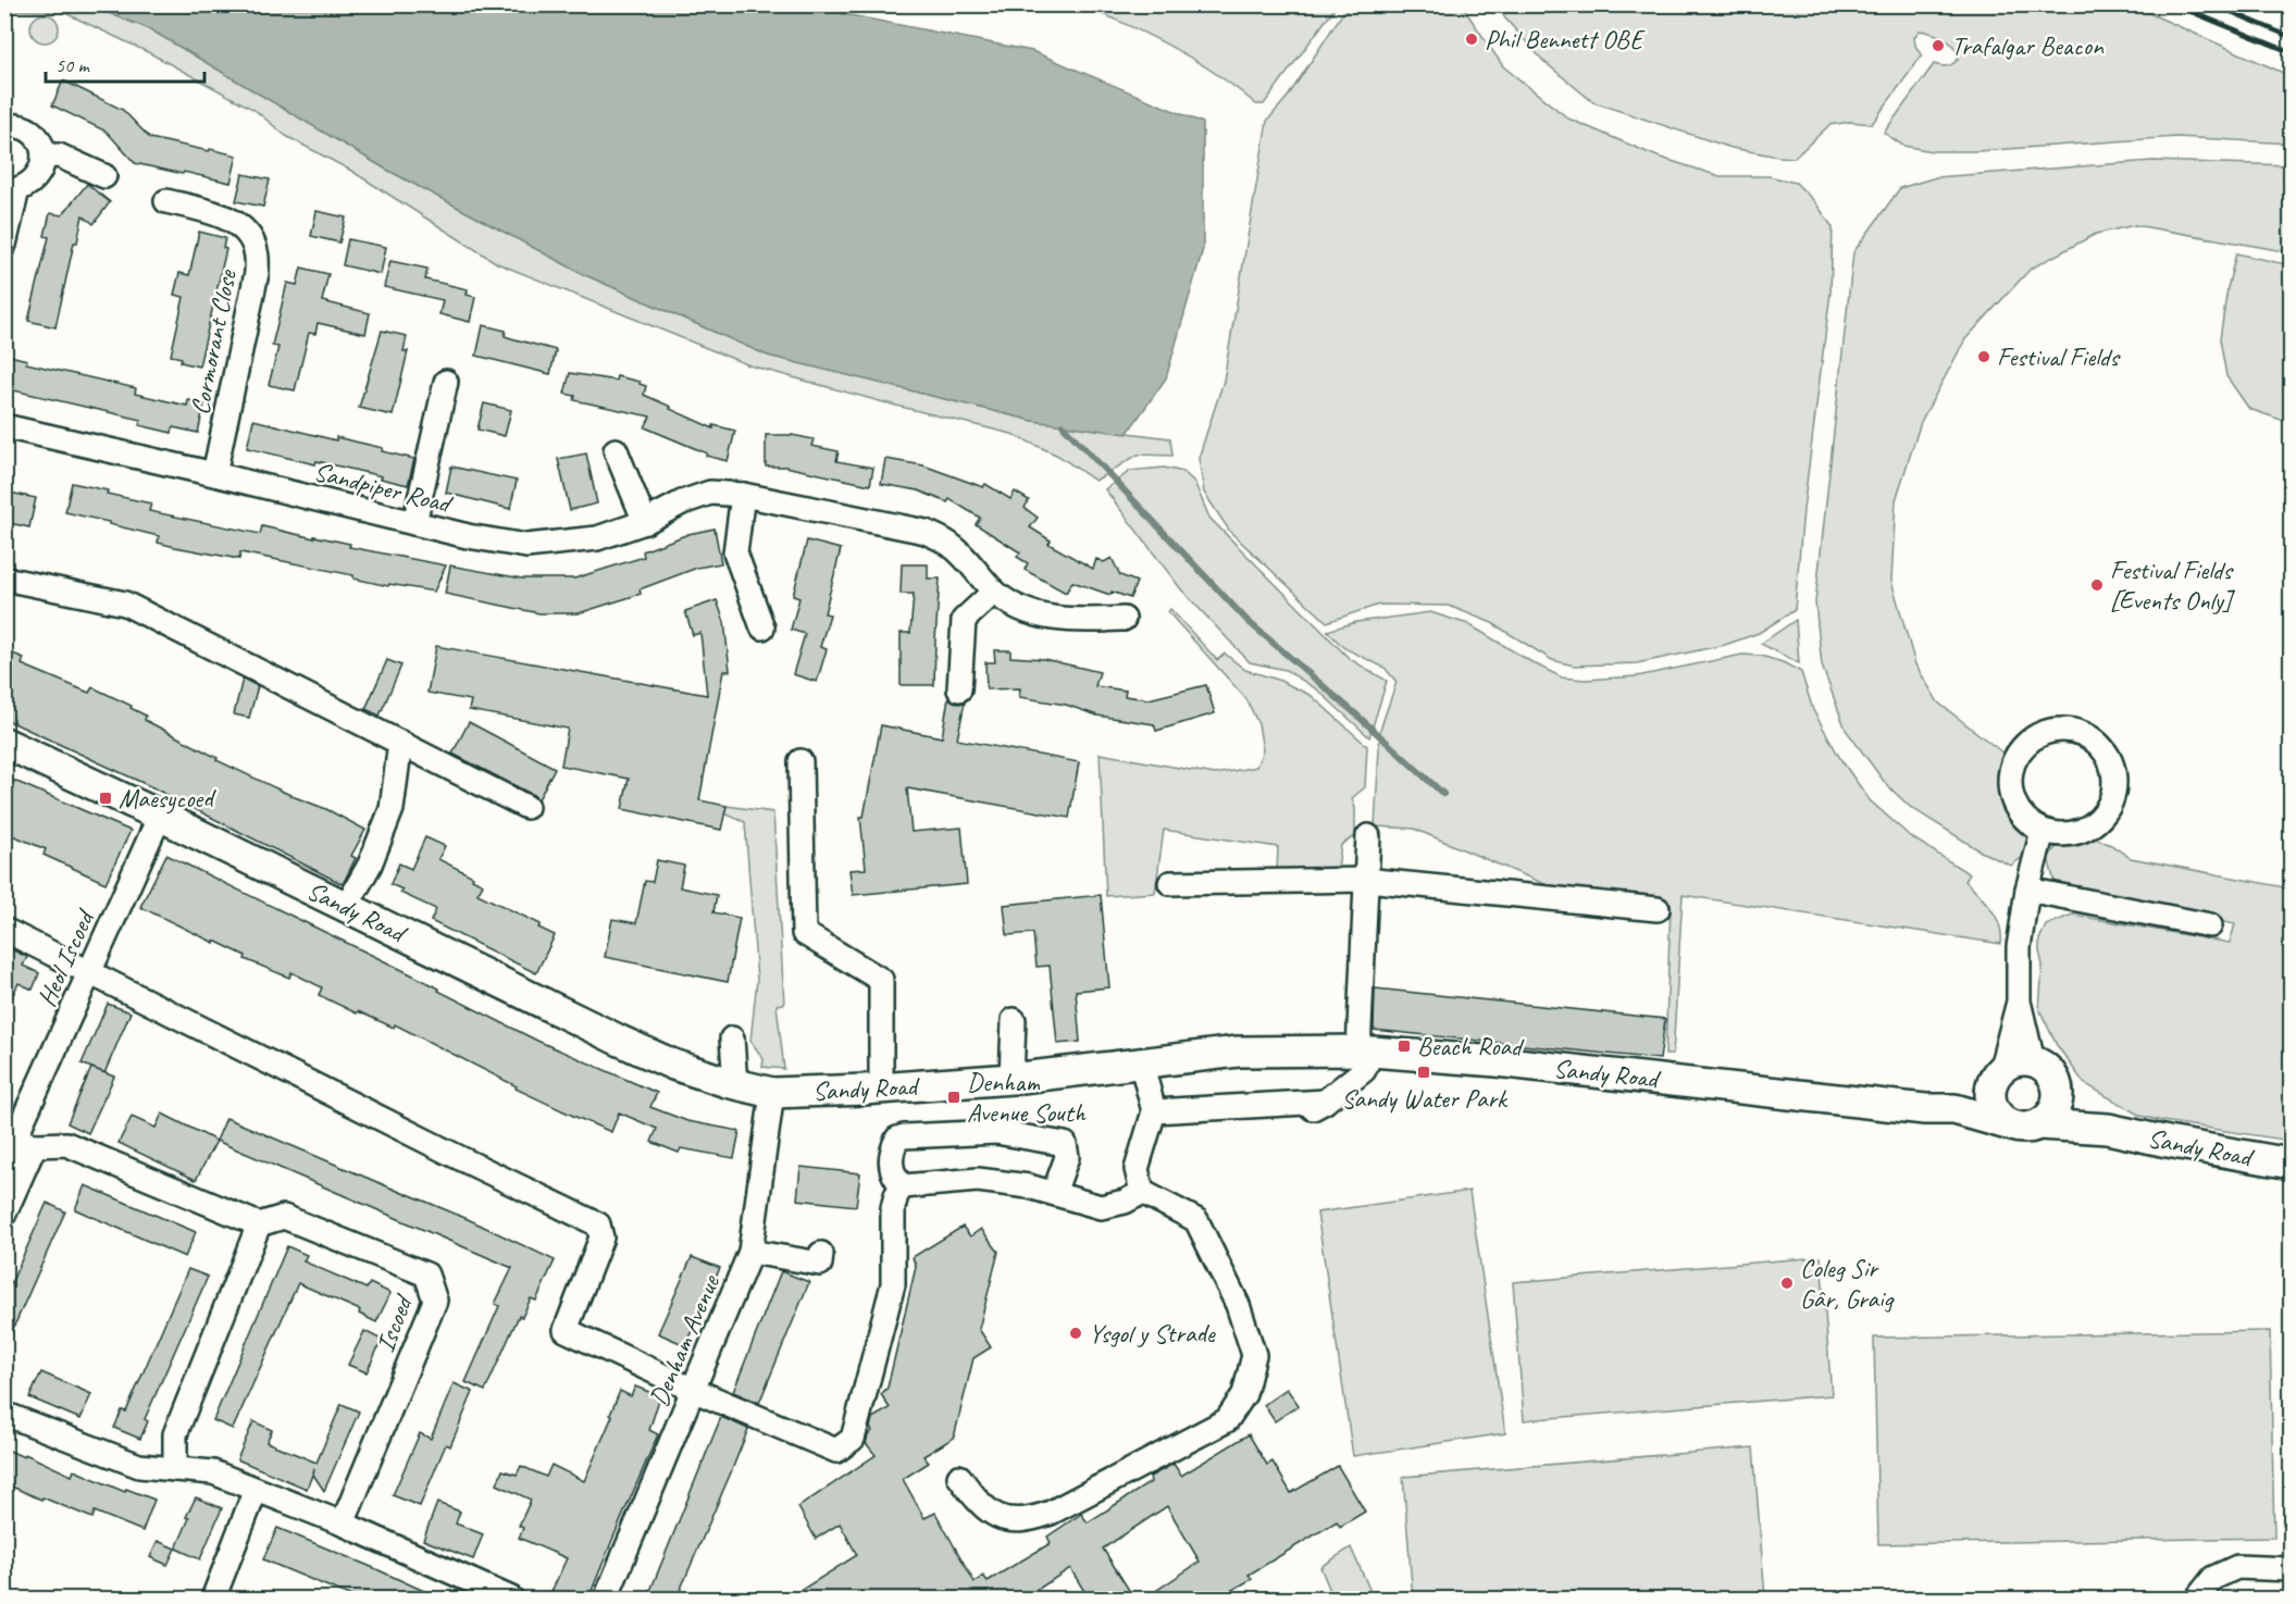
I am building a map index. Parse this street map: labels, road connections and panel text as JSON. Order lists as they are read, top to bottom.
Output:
{
  "streets": {
    "main road": ["Sandy Road"],
    "street": [
      "Cormorant Close",
      "Sandpiper Road",
      "Heol Iscoed",
      "Iscoed",
      "Denham Avenue"
    ]
  },
  "crossings": [
    ["Cormorant Close", "Sandpiper Road"],
    ["Sandy Road", "Heol Iscoed"],
    ["Sandy Road", "Denham Avenue"]
  ],
  "places": {
    "other": [
      "Phil Bennett OBE",
      "Trafalgar Beacon",
      "Festival Fields",
      "Festival Fields [Events Only]",
      "Coleg Sir Gâr, Graig",
      "Ysgol y Strade"
    ],
    "transit": [
      "Maesycoed",
      "Beach Road",
      "Sandy Water Park",
      "Denham Avenue South"
    ]
  },
  "scale_bar": "50 m"
}
